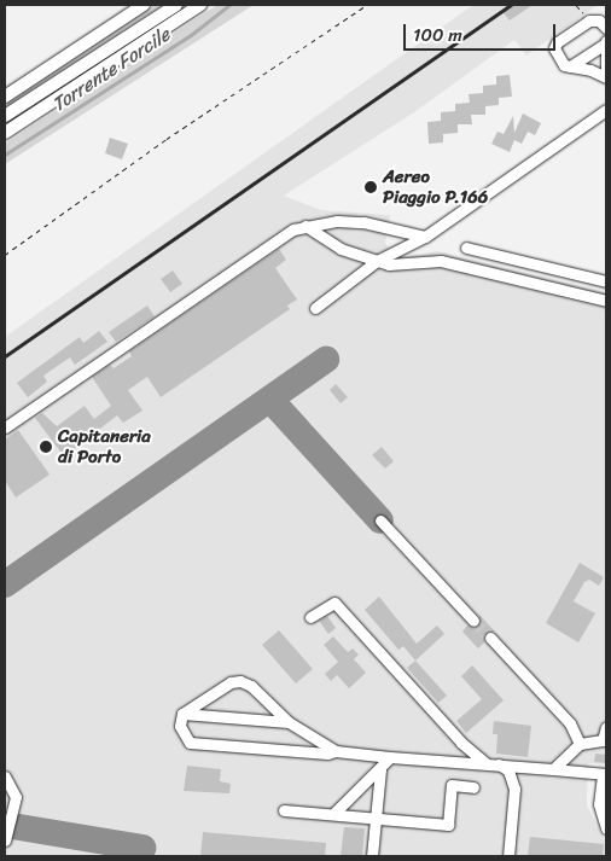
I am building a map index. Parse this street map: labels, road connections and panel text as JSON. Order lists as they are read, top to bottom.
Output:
{
  "water": ["Torrente Forcile"],
  "places": ["Aereo Piaggio P.166", "Capitaneria di Porto"],
  "scale_bar": "100 m"
}
